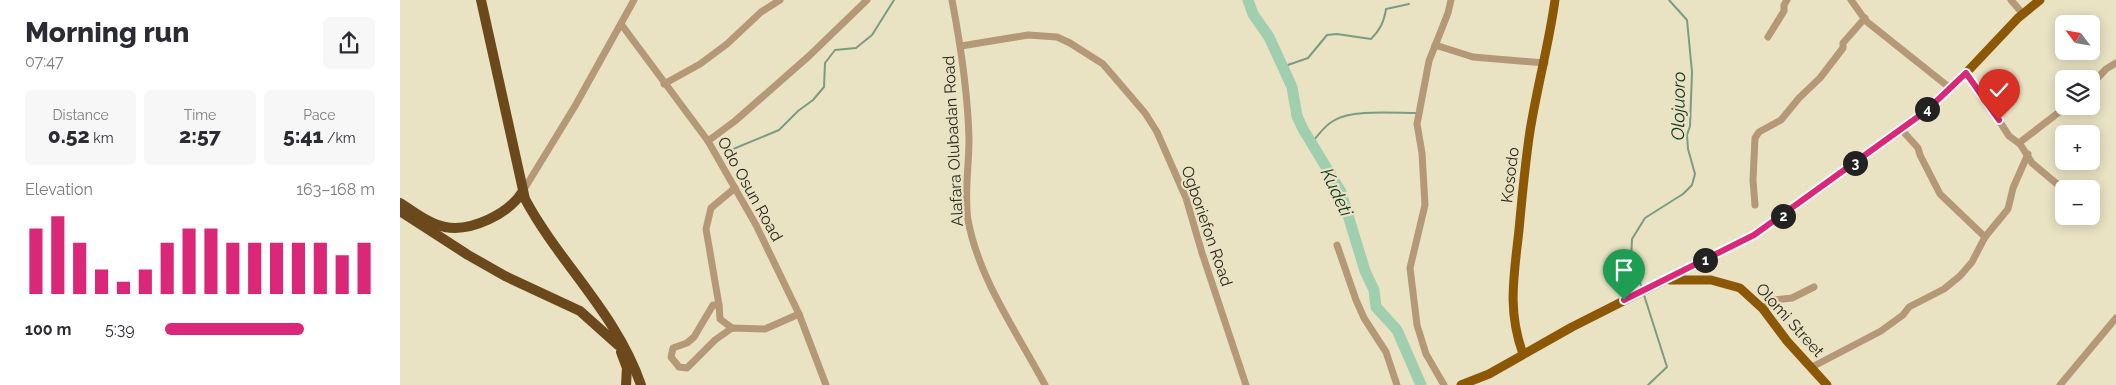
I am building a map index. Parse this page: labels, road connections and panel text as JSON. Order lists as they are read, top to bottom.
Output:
{
  "streets": {
    "main road": ["Kosodo", "Olomi Street"],
    "street": ["Alafara Olubadan Road", "Odo Osun Road", "Ogboriefon Road"]
  },
  "crossings": [
    ["Alafara Olubadan Road", "Ogboriefon Road"]
  ],
  "water": ["Olojuoro", "Kudeti"],
  "north": "top left",
  "page": {
    "heading": ["Morning run", "07:47"],
    "map_buttons": ["+", "−"],
    "stats": [
      ["Distance", "0.52 km"],
      ["Time", "2:57"],
      ["Pace", "5:41 /km"]
    ],
    "pins": [
      "4",
      "3",
      "2",
      "1"
    ],
    "chart": ["Elevation", "163–168 m"],
    "list": [
      {
        "name": "100 m",
        "note": "5:39"
      }
    ]
  }
}
